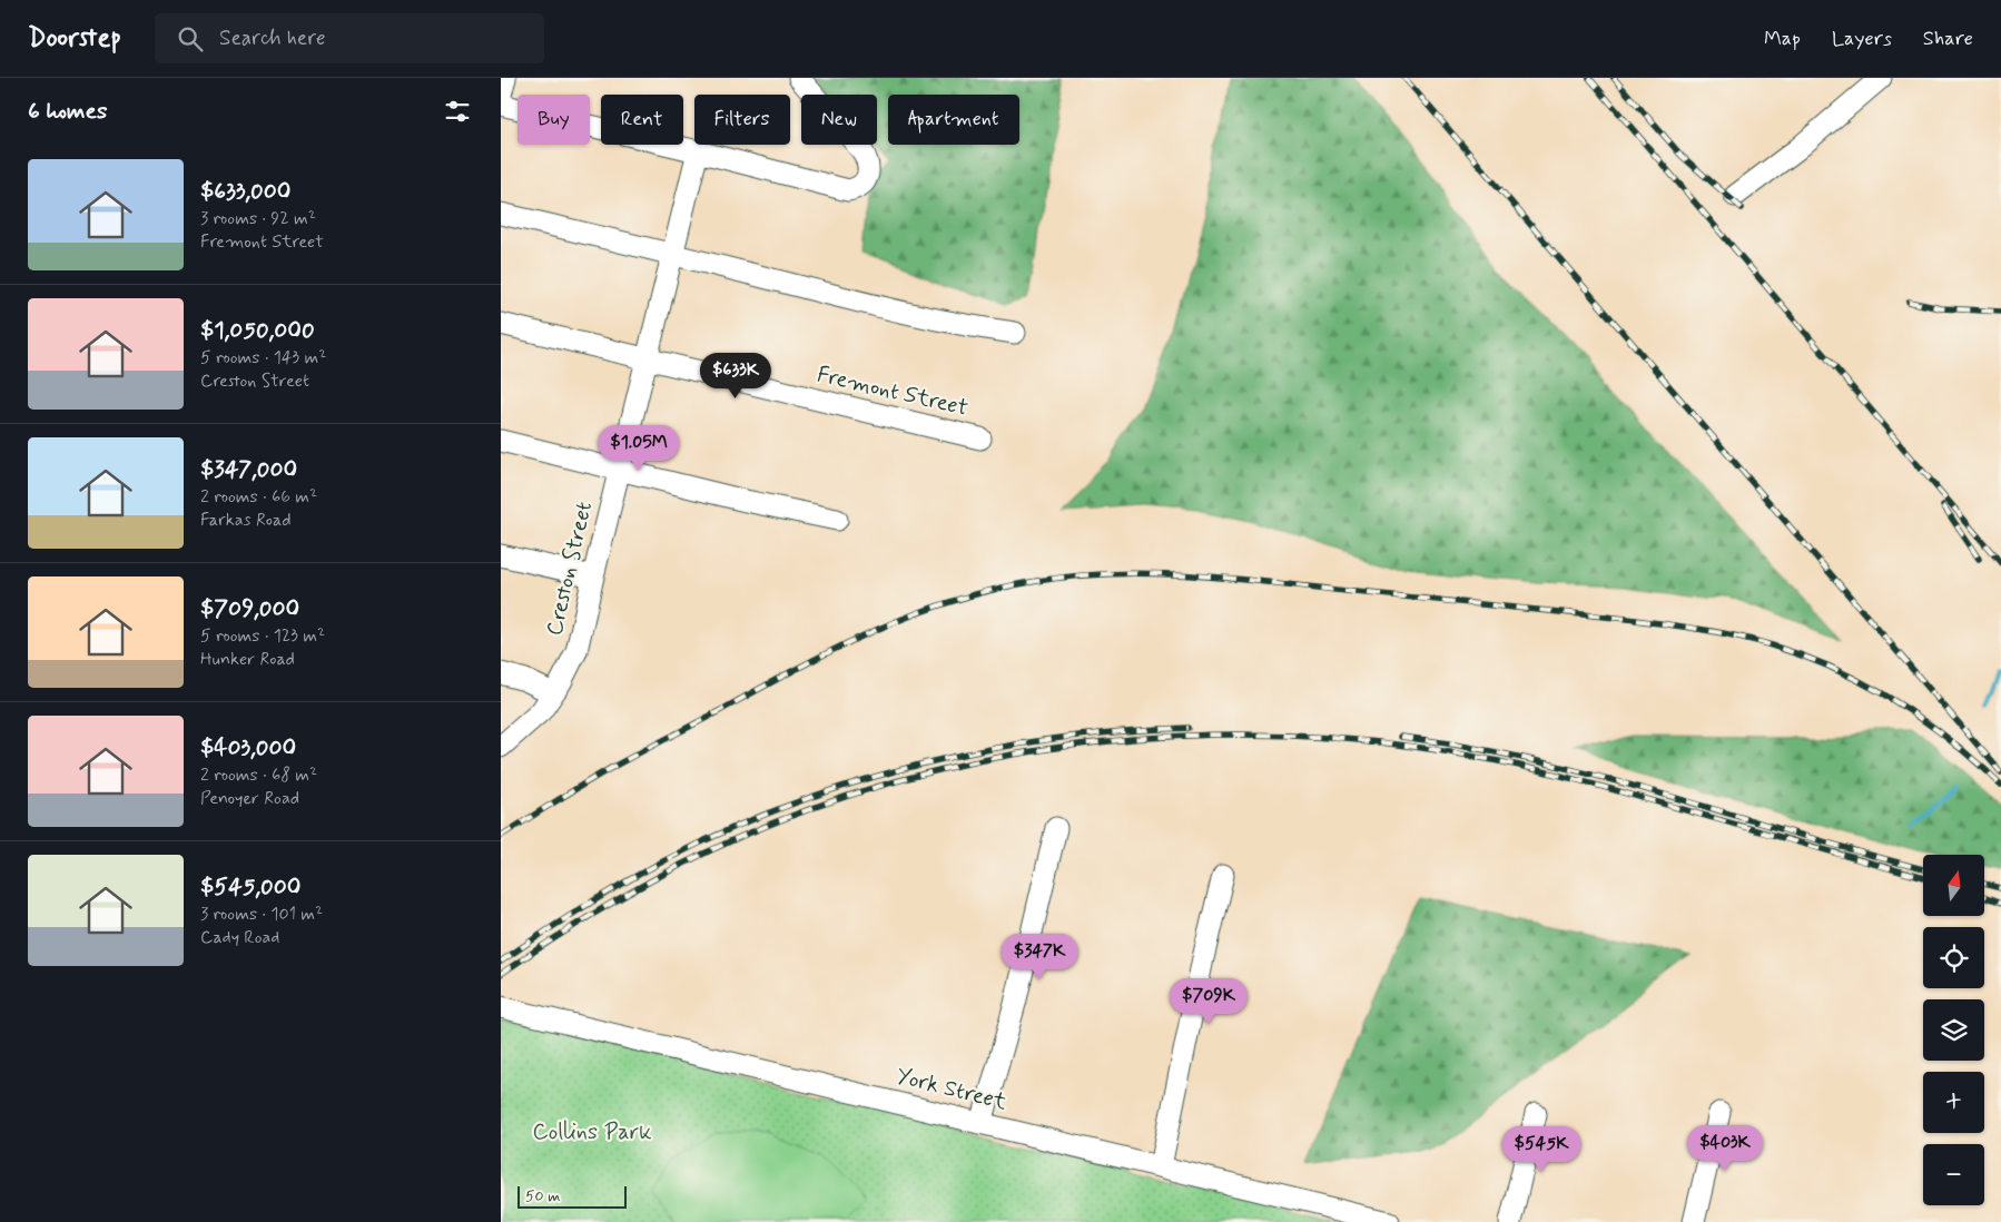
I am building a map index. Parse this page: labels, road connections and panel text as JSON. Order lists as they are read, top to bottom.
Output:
{
  "streets": {
    "street": ["Fremont Street", "Creston Street", "York Street"]
  },
  "crossings": [
    ["Fremont Street", "Creston Street"]
  ],
  "parks": ["Collins Park"],
  "scale_bar": "50 m",
  "north": "top",
  "page": {
    "header": "Doorstep",
    "search": "Search here",
    "nav": ["Map", "Layers", "Share"],
    "heading": "6 homes",
    "chip": [
      "Buy",
      "Rent",
      "Filters",
      "New",
      "Apartment"
    ],
    "list": [
      {
        "name": "$633,000",
        "note": "3 rooms · 92 m² · Fremont Street"
      },
      {
        "name": "$1,050,000",
        "note": "5 rooms · 143 m² · Creston Street"
      },
      {
        "name": "$347,000",
        "note": "2 rooms · 66 m² · Farkas Road"
      },
      {
        "name": "$709,000",
        "note": "5 rooms · 123 m² · Hunker Road"
      },
      {
        "name": "$403,000",
        "note": "2 rooms · 68 m² · Penoyer Road"
      },
      {
        "name": "$545,000",
        "note": "3 rooms · 101 m² · Cady Road"
      }
    ],
    "price": [
      "$633K",
      "$1.05M",
      "$347K",
      "$709K",
      "$403K",
      "$545K"
    ],
    "map_buttons": ["+", "−"],
    "scale": "50 m"
  }
}
